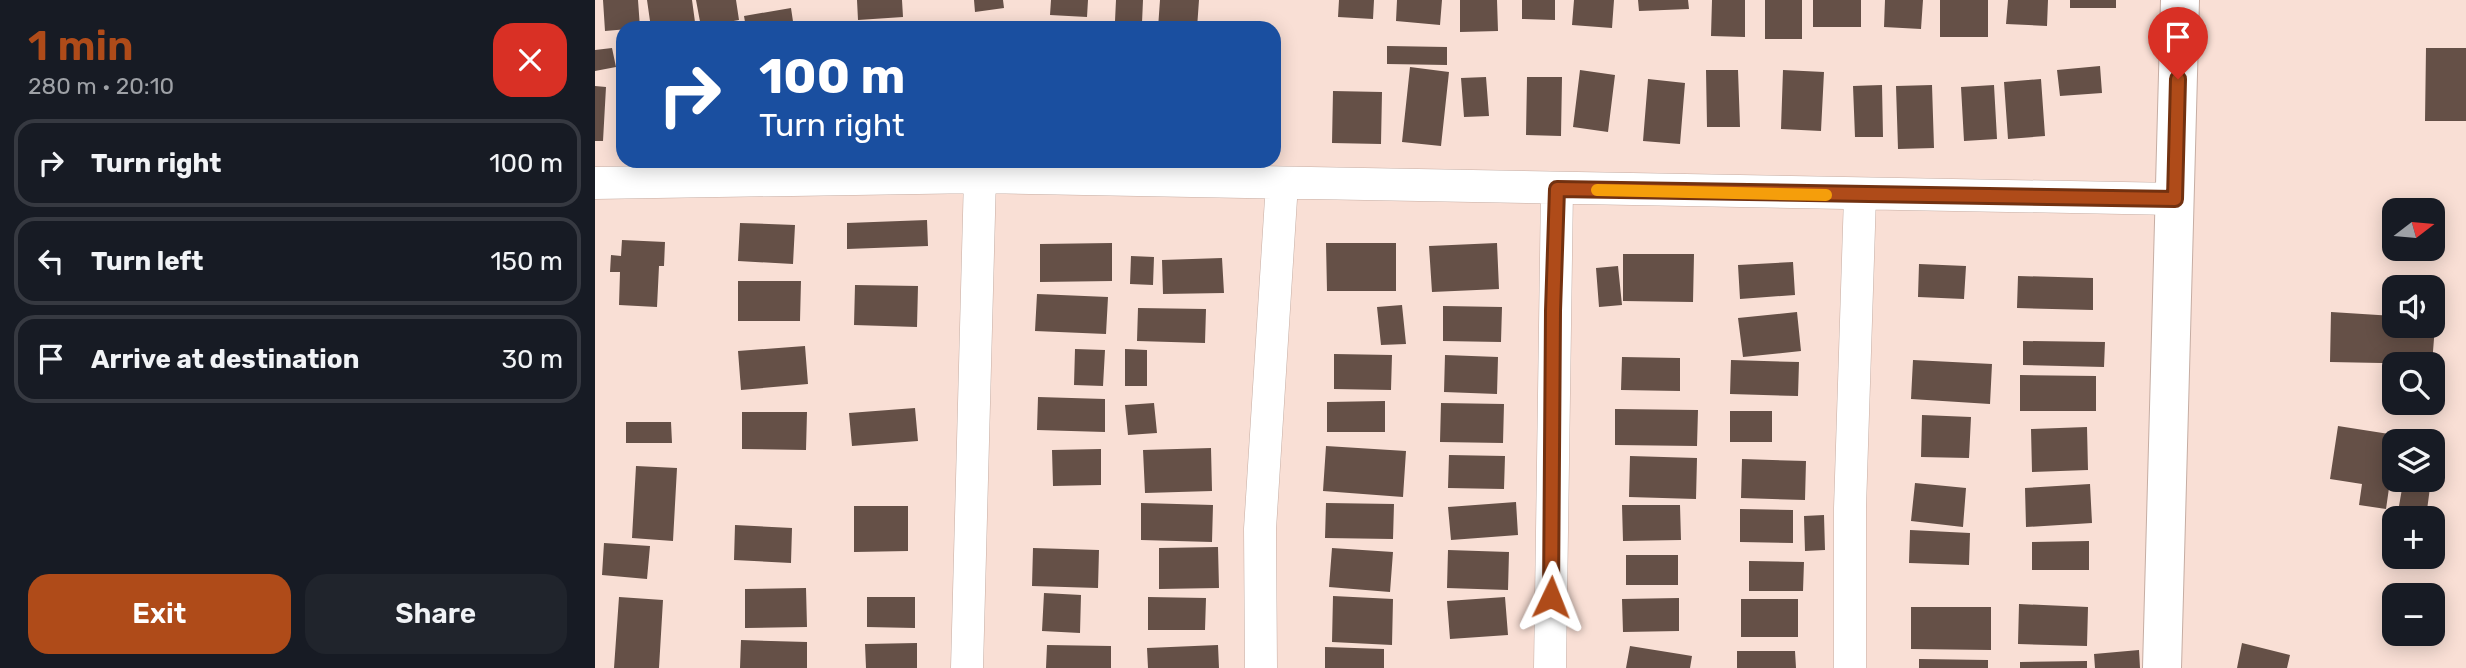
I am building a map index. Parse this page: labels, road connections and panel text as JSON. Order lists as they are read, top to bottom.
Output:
{
  "north": "right",
  "page": {
    "heading": ["1 min", "280 m · 20:10"],
    "turn": ["100 m", "Turn right"],
    "list": [
      {
        "name": "Turn right",
        "value": "100 m"
      },
      {
        "name": "Turn left",
        "value": "150 m"
      },
      {
        "name": "Arrive at destination",
        "value": "30 m"
      }
    ],
    "map_buttons": ["+", "−"],
    "buttons": ["Exit", "Share"]
  }
}
